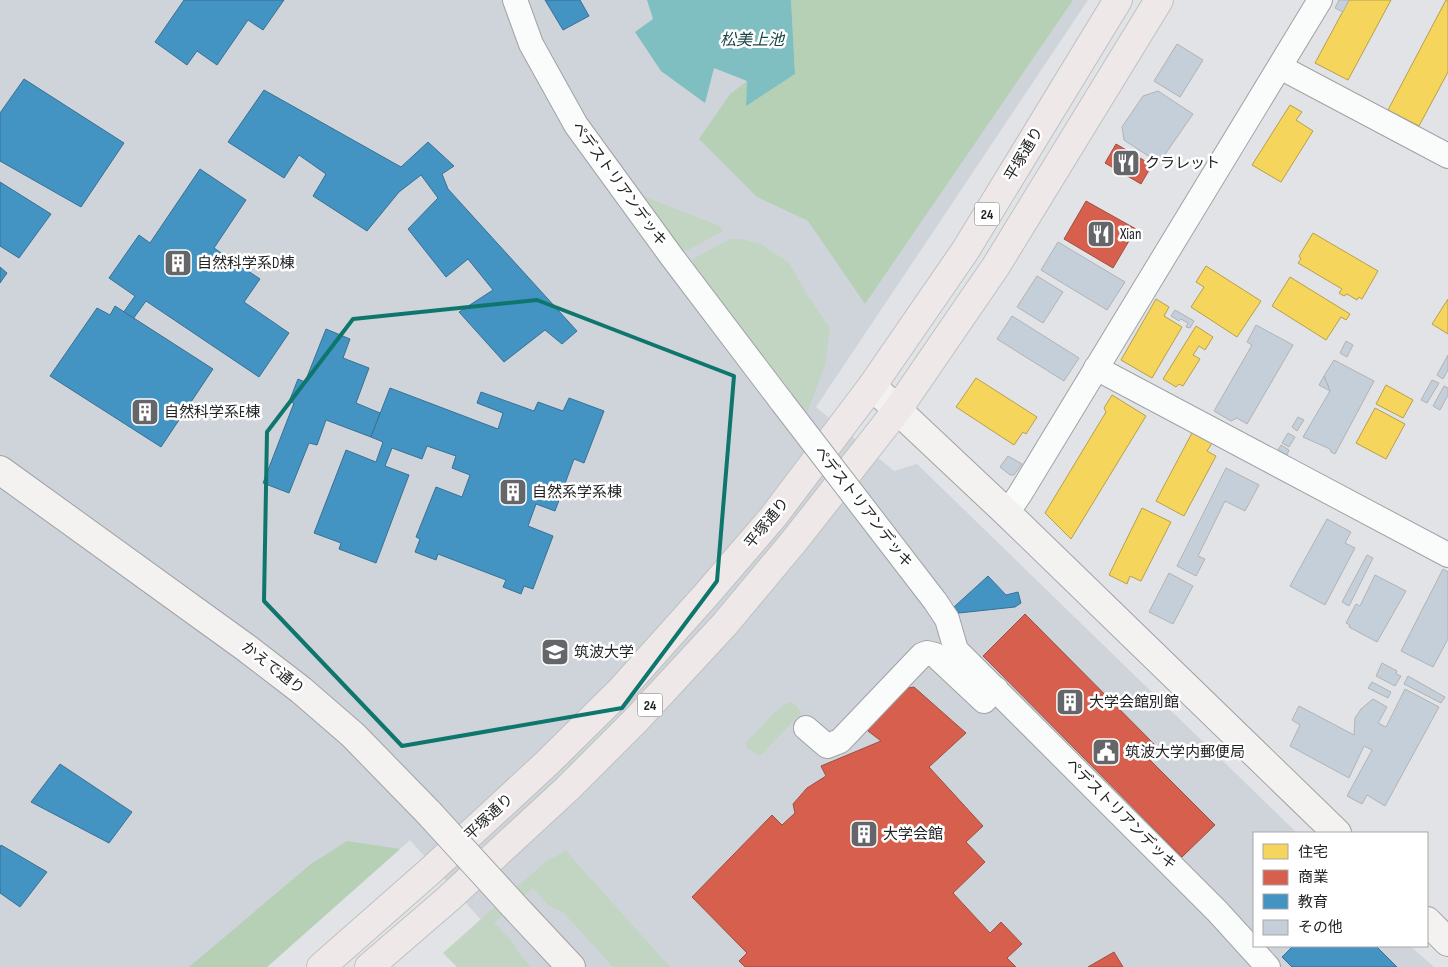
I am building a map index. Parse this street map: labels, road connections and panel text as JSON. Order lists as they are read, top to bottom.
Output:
{
  "streets": {
    "main road": ["平塚通り", "24"],
    "street": ["ペデストリアンデッキ", "かえで通り"]
  },
  "water": ["松美上池"],
  "places": {
    "restaurant": ["クラレット", "Xian"],
    "building": [
      "自然科学系D棟",
      "自然科学系E棟",
      "自然系学系棟",
      "大学会館別館",
      "大学会館"
    ],
    "school or university": ["筑波大学"],
    "public building": ["筑波大学内郵便局"]
  },
  "legend": [
    "住宅",
    "商業",
    "教育",
    "その他"
  ]
}
